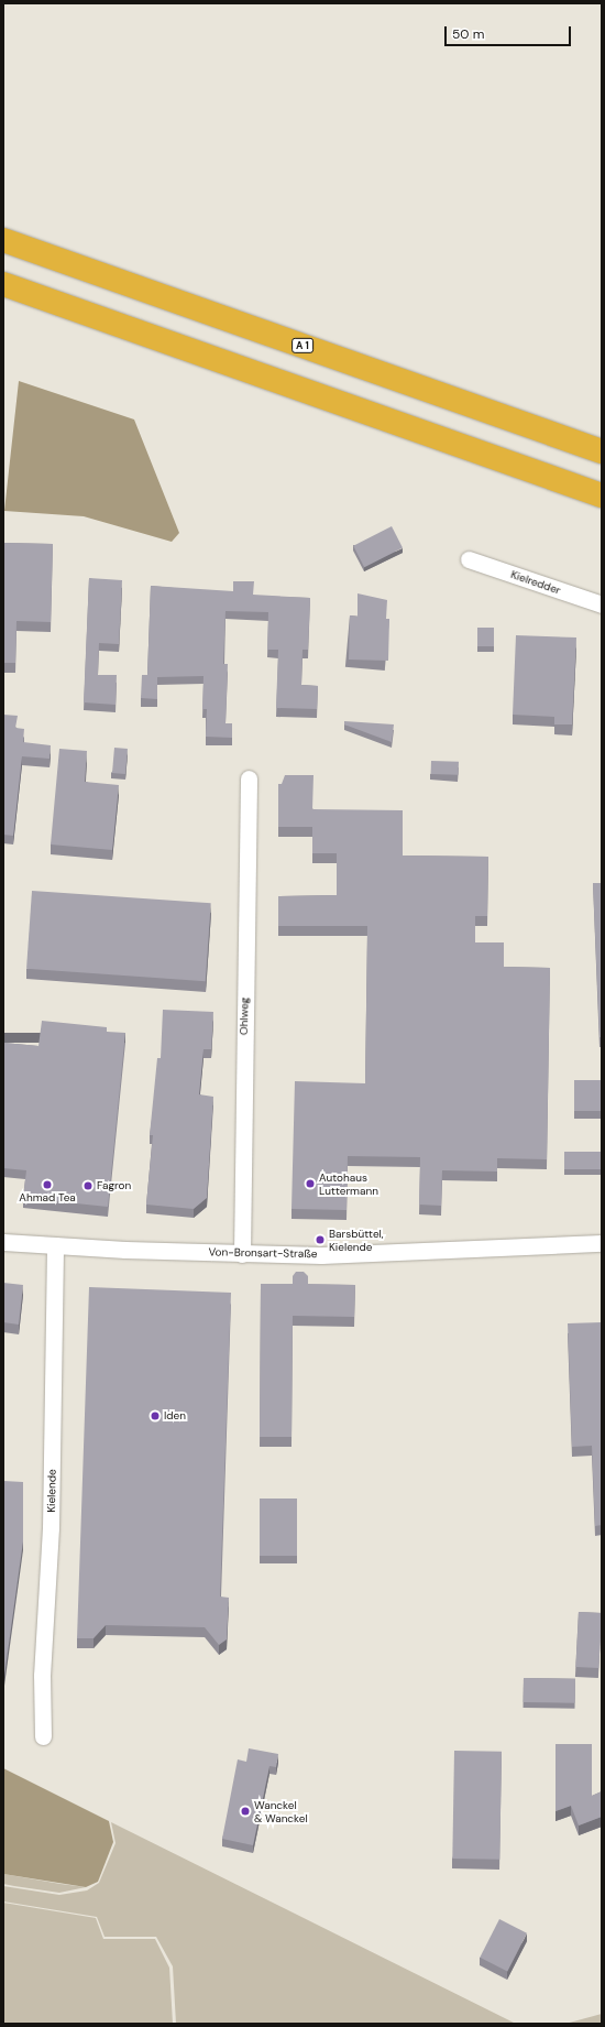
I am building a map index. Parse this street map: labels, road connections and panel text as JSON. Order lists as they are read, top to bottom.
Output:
{
  "streets": {
    "highway": ["A 1"],
    "street": [
      "Kielredder",
      "Ohlweg",
      "Von-Bronsart-Straße",
      "Kielende"
    ]
  },
  "crossings": [
    ["Ohlweg", "Von-Bronsart-Straße"],
    ["Von-Bronsart-Straße", "Kielende"]
  ],
  "places": [
    "Autohaus Luttermann",
    "Ahmad Tea",
    "Fagron",
    "Barsbüttel, Kielende",
    "Iden",
    "Wanckel & Wanckel"
  ],
  "scale_bar": "50 m"
}
